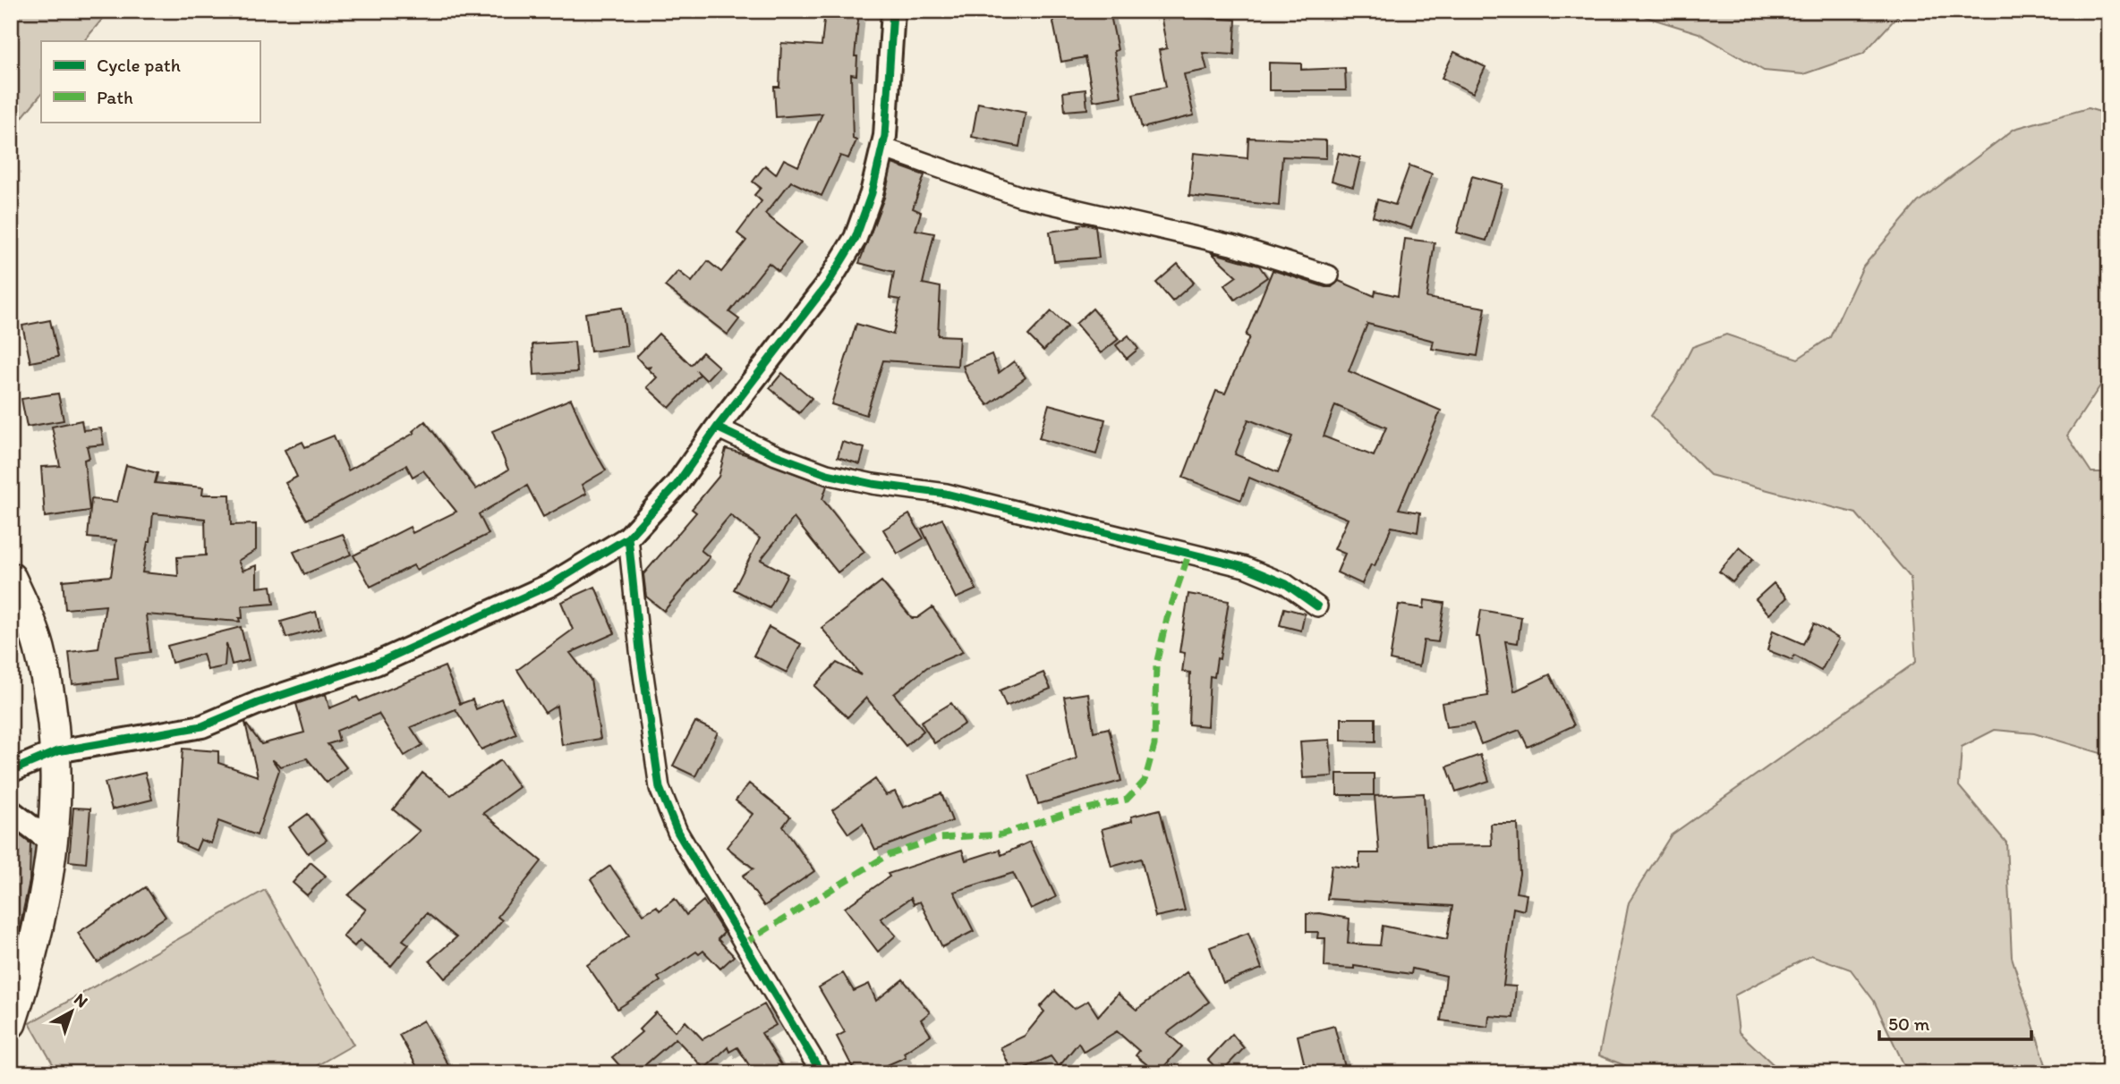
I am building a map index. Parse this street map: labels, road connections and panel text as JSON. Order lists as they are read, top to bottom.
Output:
{
  "legend": ["Cycle path", "Path"],
  "scale_bar": "50 m",
  "north": "top right"
}
